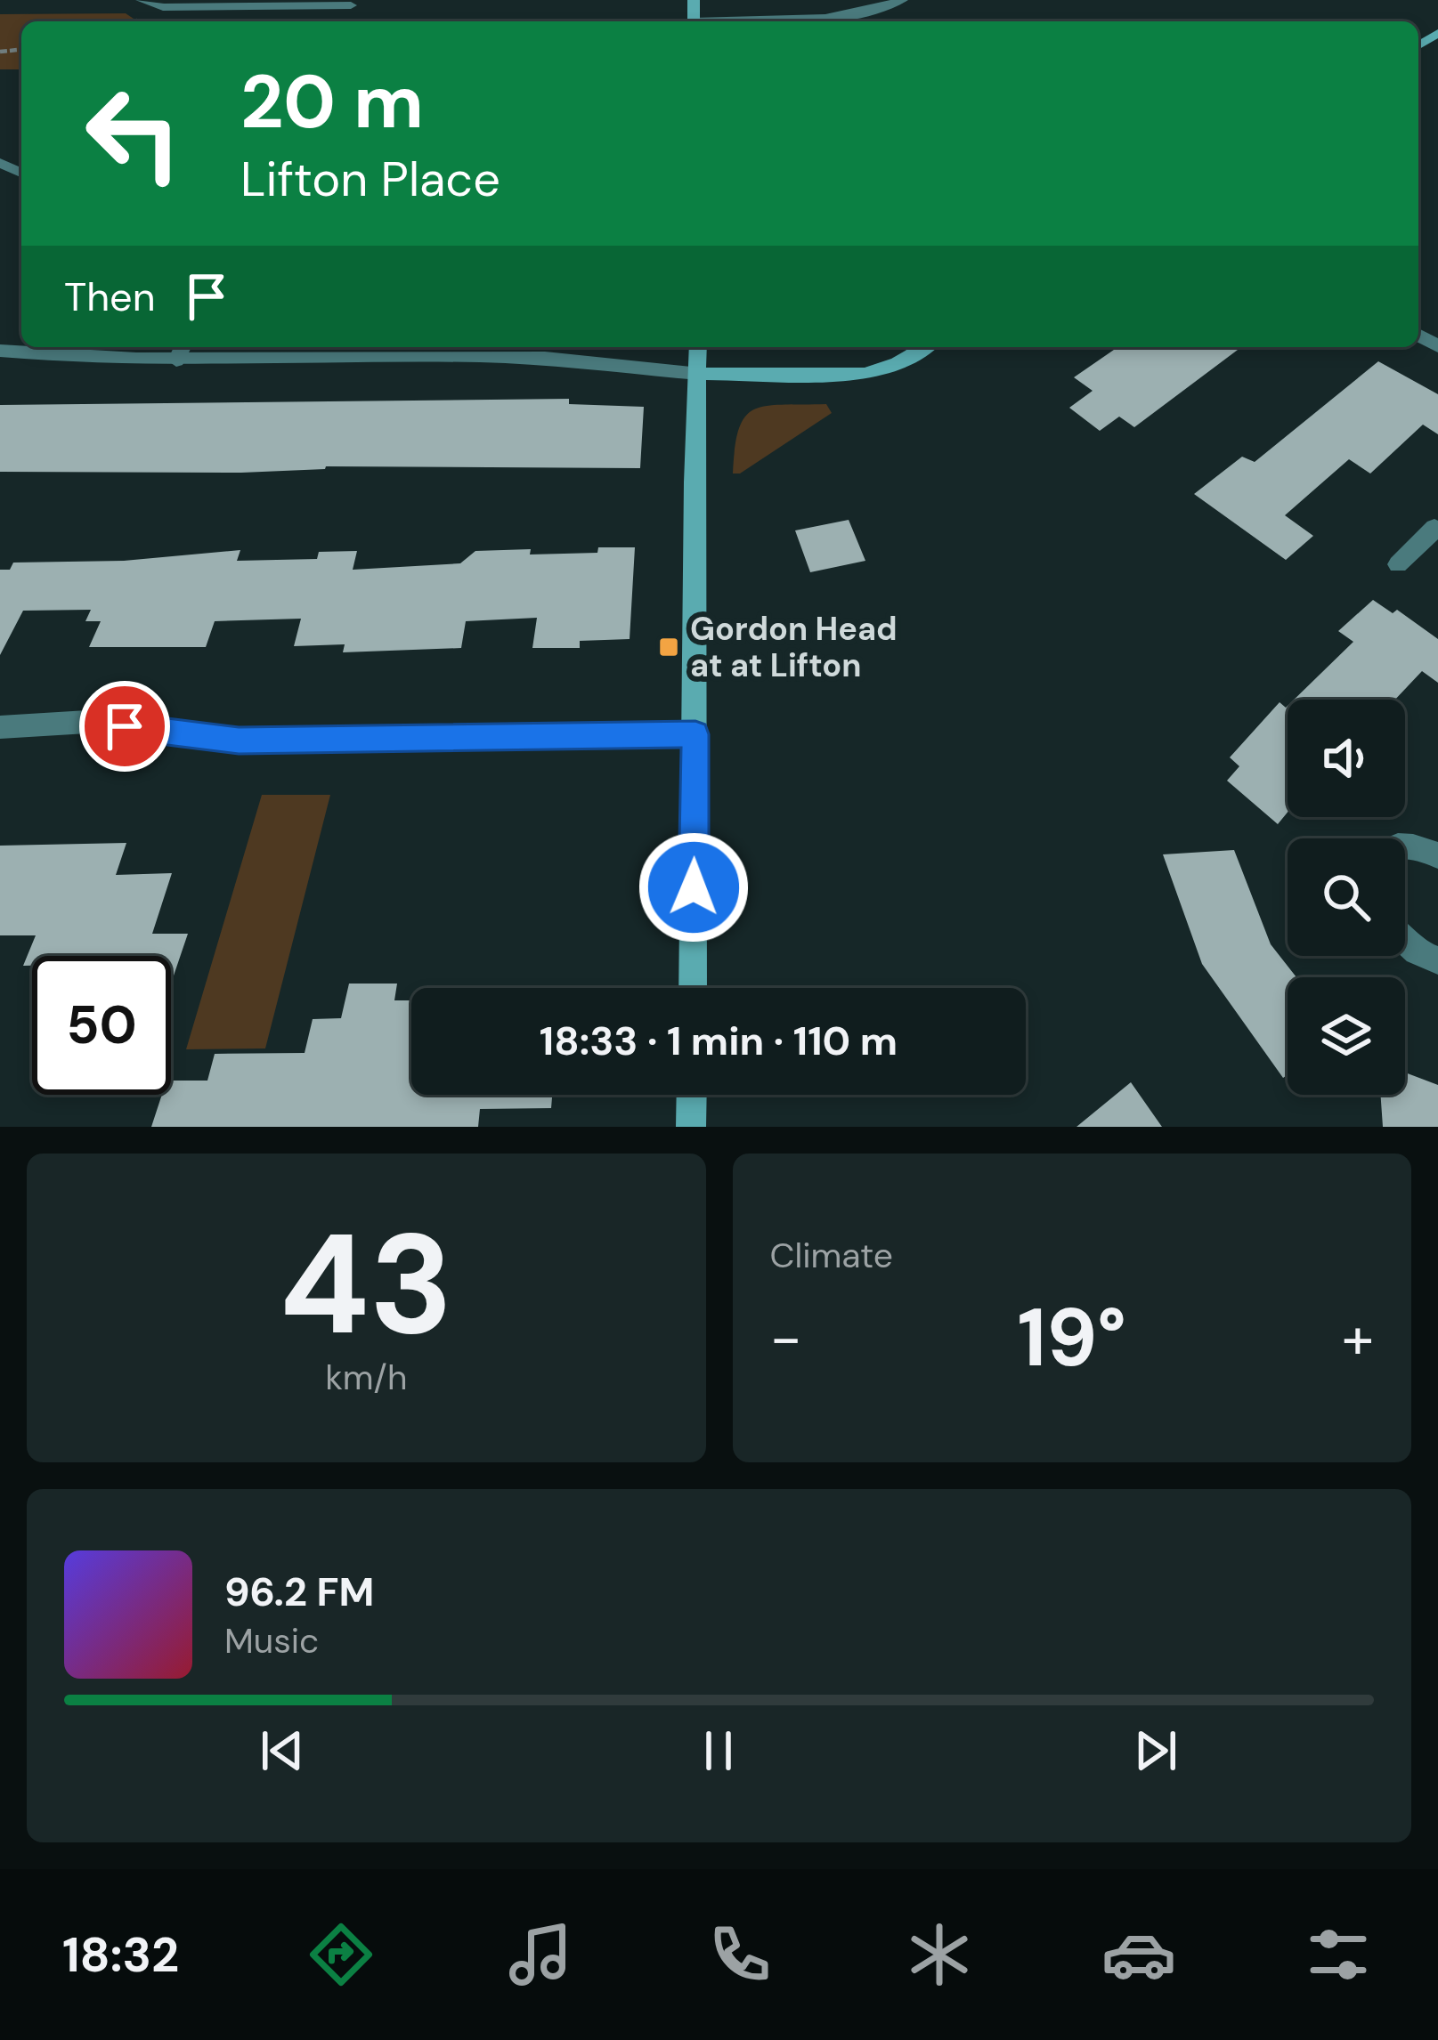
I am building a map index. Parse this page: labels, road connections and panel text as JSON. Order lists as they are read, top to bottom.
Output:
{
  "places": {
    "transit": ["Gordon Head at at Lifton"]
  },
  "page": {
    "turn": ["20 m", "Lifton Place"],
    "then": "Then",
    "limit": "50",
    "trip": "18:33 · 1 min · 110 m",
    "tile": [
      ["43", "km/h"],
      "Climate"
    ],
    "heat": ["−", "19°", "+"],
    "song": ["96.2 FM", "Music"],
    "tabs": "18:32"
  }
}
